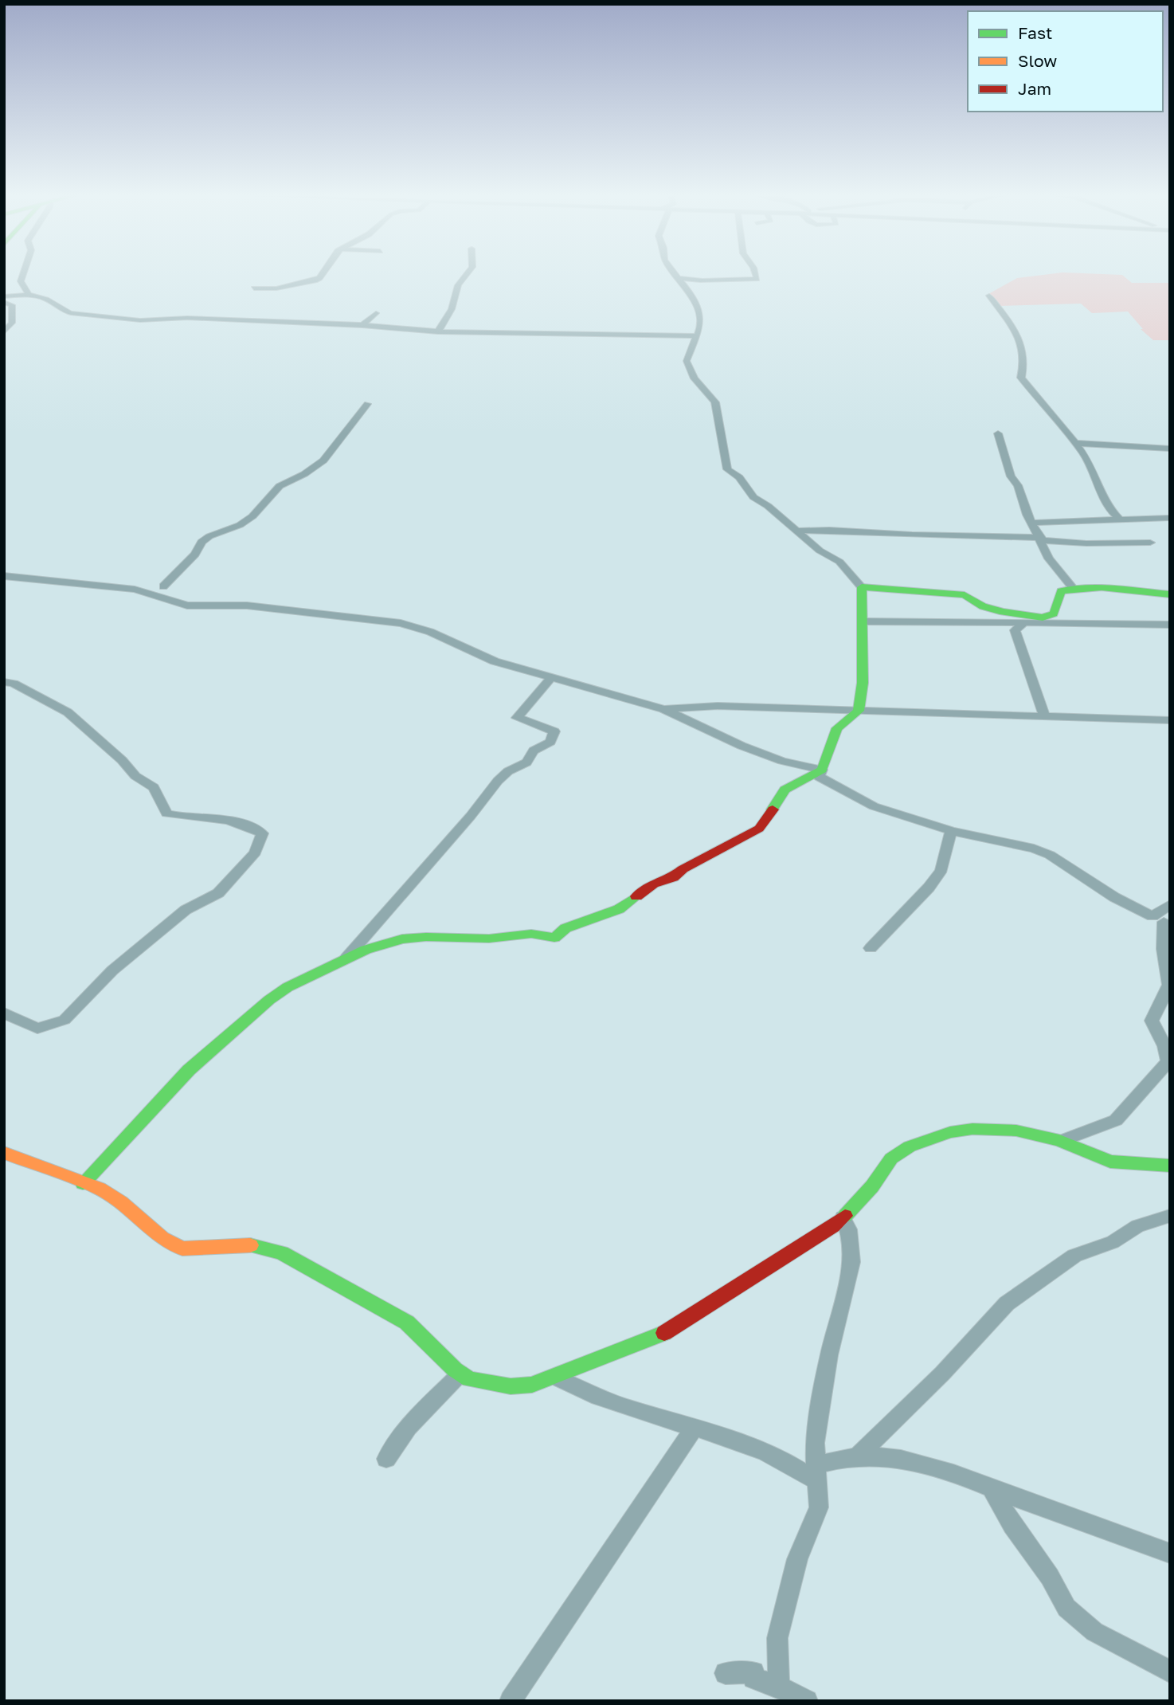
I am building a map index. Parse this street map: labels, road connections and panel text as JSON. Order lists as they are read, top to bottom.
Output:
{
  "legend": ["Fast", "Slow", "Jam"]
}
